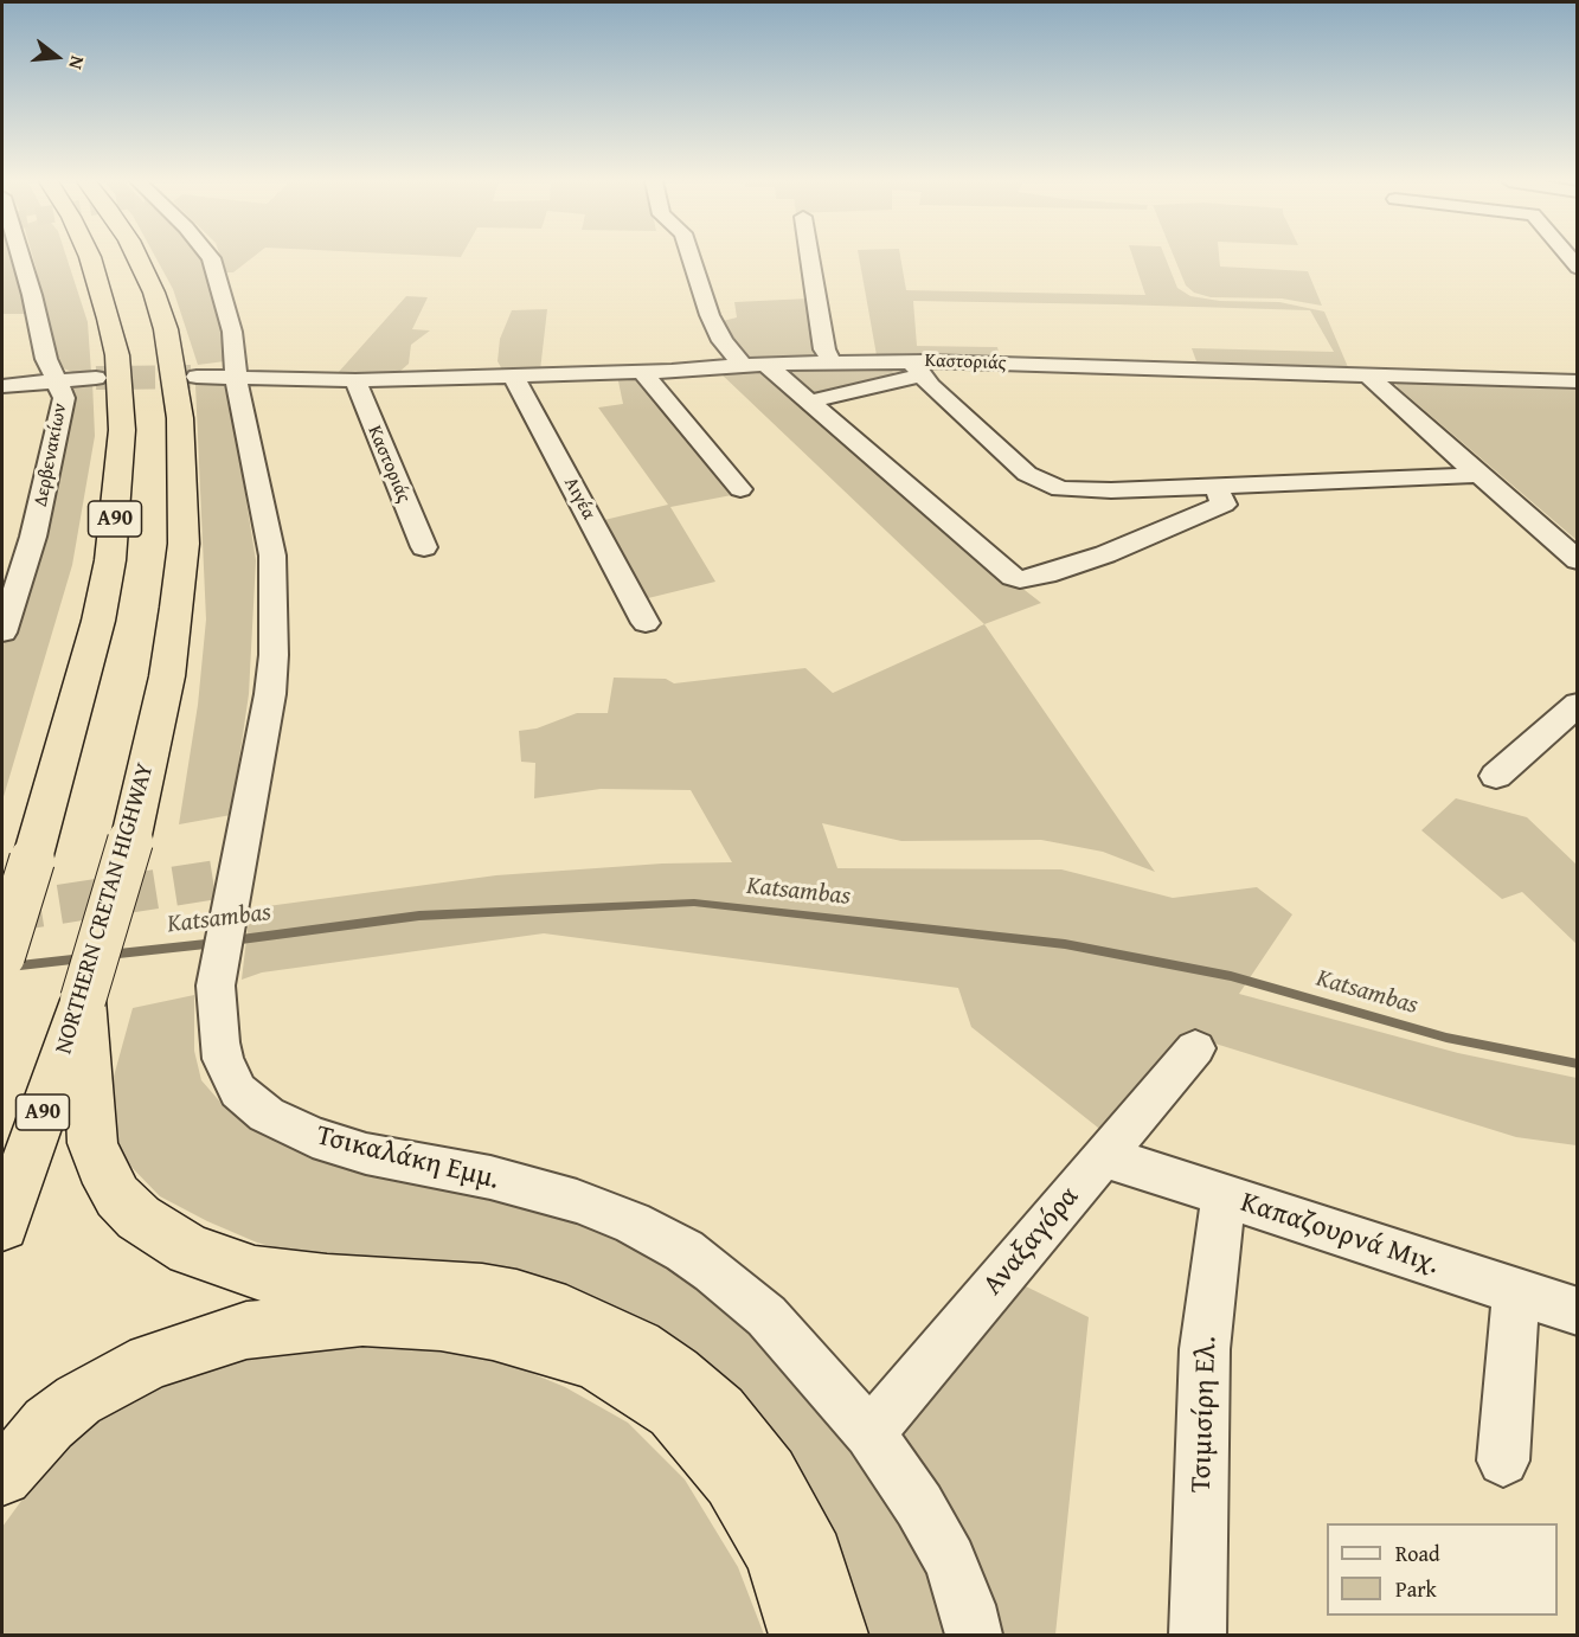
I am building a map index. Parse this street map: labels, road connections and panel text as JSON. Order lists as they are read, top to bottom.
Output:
{
  "streets": {
    "highway": ["Α90", "NORTHERN CRETAN HIGHWAY"],
    "street": [
      "Καστοριάς",
      "Δερβενακίων",
      "Αιγέα",
      "Τσικαλάκη Εμμ.",
      "Καπαζουρνά Μιχ.",
      "Αναξαγόρα",
      "Τσιμισίρη Ελ."
    ]
  },
  "crossings": [
    ["Καστοριάς", "Αιγέα"],
    ["Καστοριάς", "Τσικαλάκη Εμμ."],
    ["Τσικαλάκη Εμμ.", "Αναξαγόρα"],
    ["Καπαζουρνά Μιχ.", "Αναξαγόρα"],
    ["Καπαζουρνά Μιχ.", "Τσιμισίρη Ελ."]
  ],
  "water": ["Katsambas"],
  "legend": ["Road", "Park"],
  "north": "right"
}
